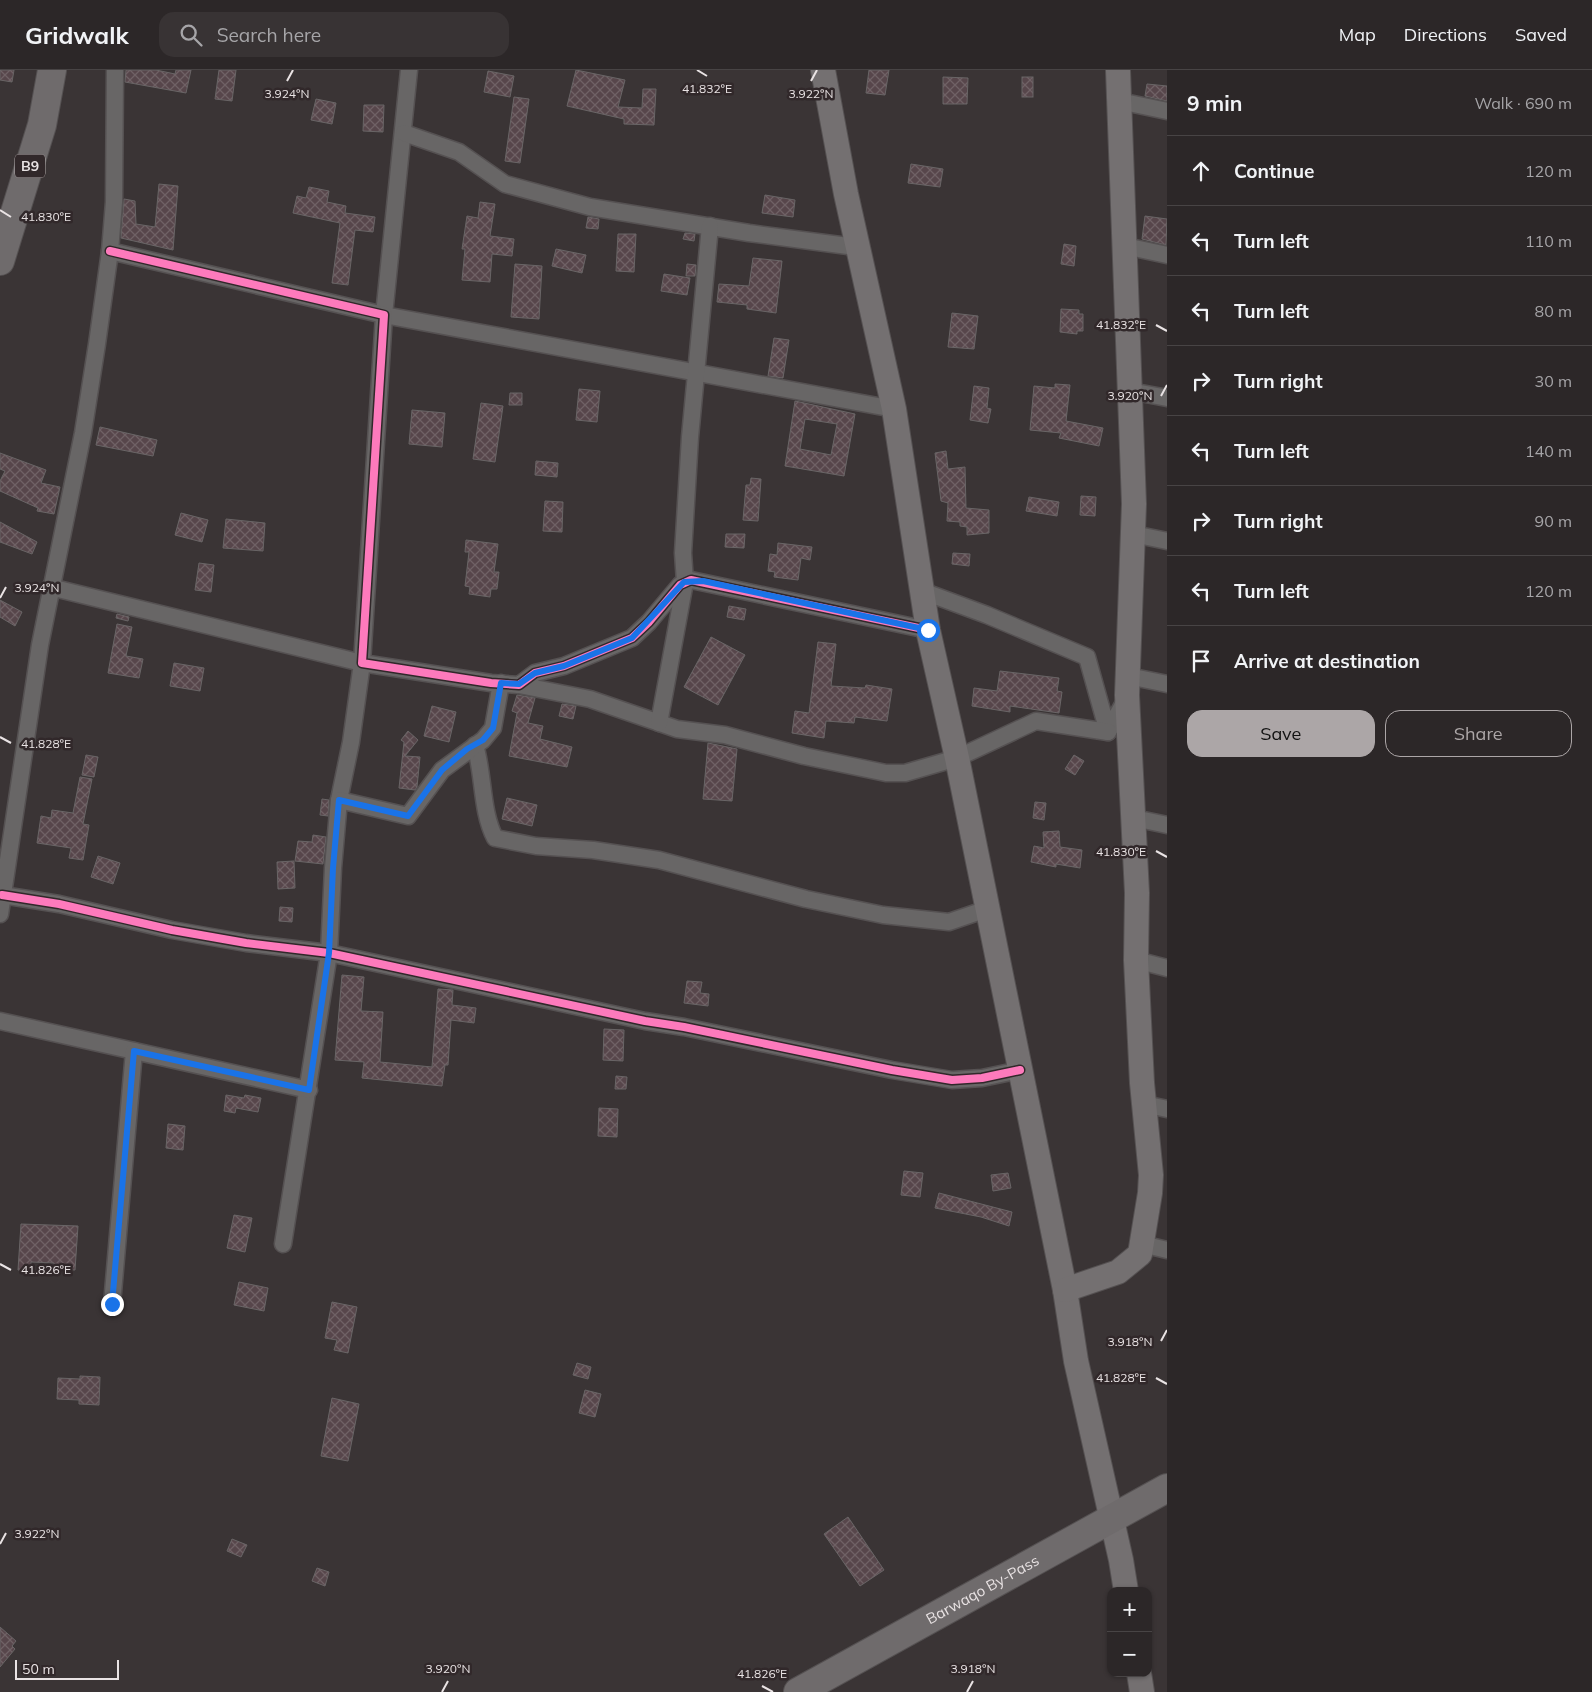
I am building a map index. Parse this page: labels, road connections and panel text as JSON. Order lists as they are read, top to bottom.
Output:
{
  "streets": {
    "highway": ["B9", "Barwaqo By-Pass"]
  },
  "scale_bar": "50 m",
  "page": {
    "header": "Gridwalk",
    "search": "Search here",
    "nav": ["Map", "Directions", "Saved"],
    "heading": ["9 min", "Walk · 690 m"],
    "list": [
      ["Continue", "120 m"],
      ["Turn left", "110 m"],
      ["Turn left", "80 m"],
      ["Turn right", "30 m"],
      ["Turn left", "140 m"],
      ["Turn right", "90 m"],
      ["Turn left", "120 m"],
      "Arrive at destination"
    ],
    "buttons": ["Save", "Share"],
    "map_buttons": ["+", "−"],
    "scale": "50 m"
  },
  "coordinates": [
    "41.832°E",
    "3.924°N",
    "3.922°N",
    "41.830°E",
    "3.920°N",
    "41.828°E",
    "41.826°E",
    "3.918°N"
  ]
}
